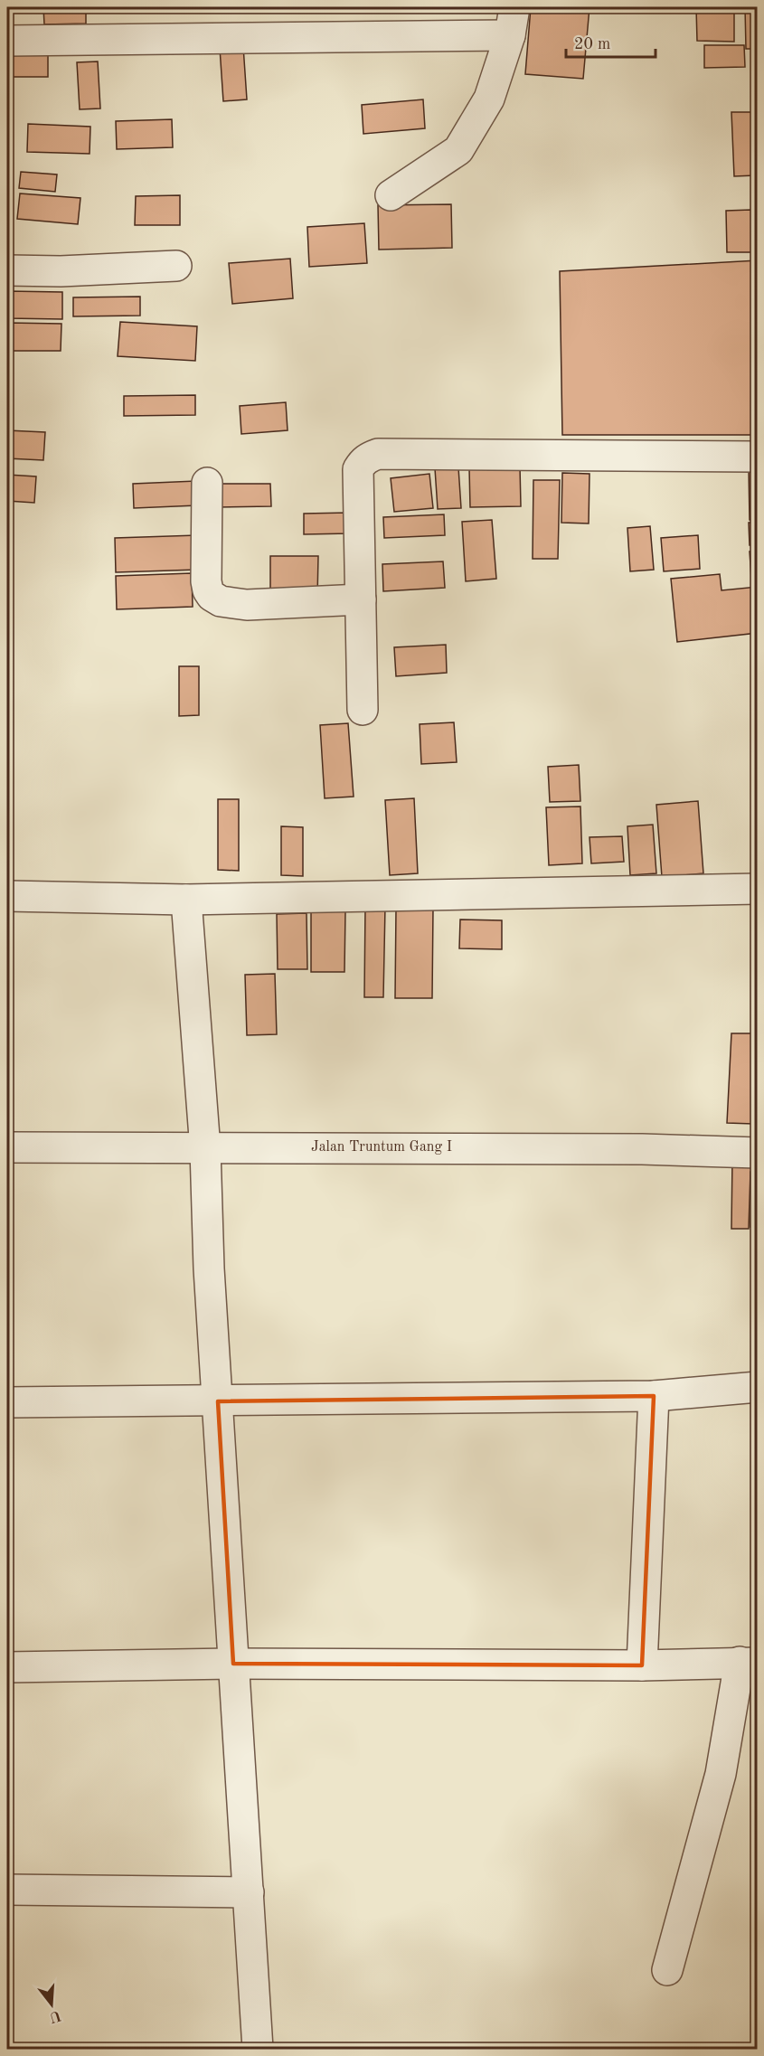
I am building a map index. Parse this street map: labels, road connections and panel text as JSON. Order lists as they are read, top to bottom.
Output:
{
  "streets": {
    "street": ["Jalan Truntum Gang I"]
  },
  "scale_bar": "20 m",
  "north": "bottom"
}
